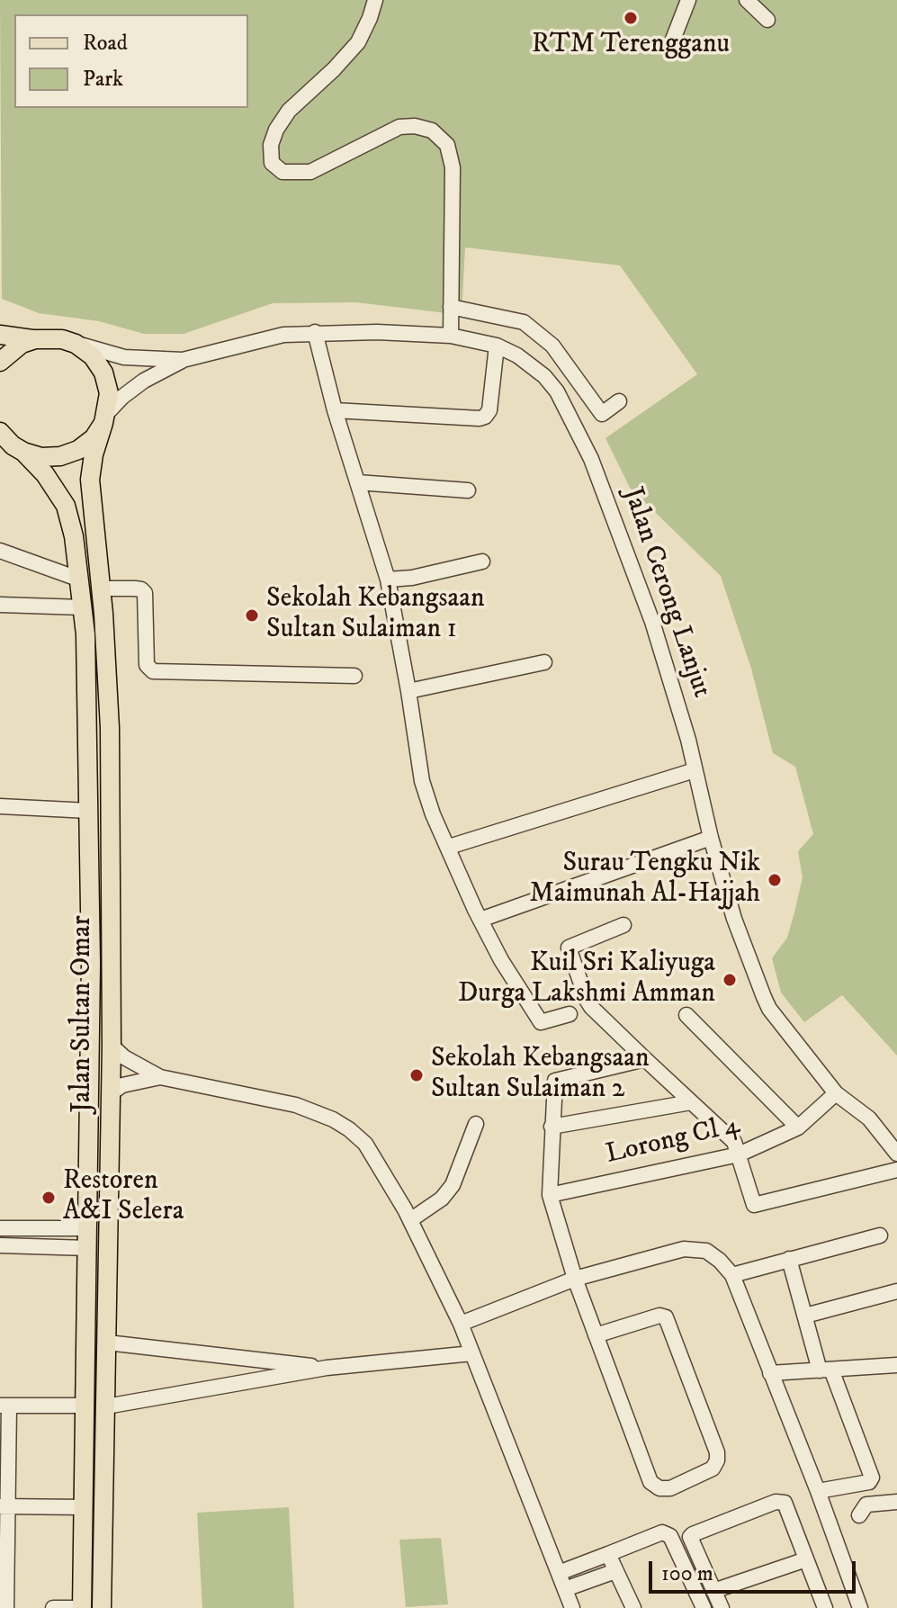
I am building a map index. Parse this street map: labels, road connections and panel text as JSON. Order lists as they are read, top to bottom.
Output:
{
  "streets": {
    "main road": ["Jalan Sultan Omar"],
    "street": ["Jalan Cerong Lanjut", "Lorong Cl 4"]
  },
  "crossings": [
    ["Jalan Cerong Lanjut", "Jalan Sultan Omar"],
    ["Jalan Cerong Lanjut", "Lorong Cl 4"]
  ],
  "places": [
    "RTM Terengganu",
    "Sekolah Kebangsaan Sultan Sulaiman 1",
    "Surau Tengku Nik Maimunah Al-Hajjah",
    "Kuil Sri Kaliyuga Durga Lakshmi Amman",
    "Sekolah Kebangsaan Sultan Sulaiman 2",
    "Restoren A&I Selera"
  ],
  "legend": ["Road", "Park"],
  "scale_bar": "100 m"
}
